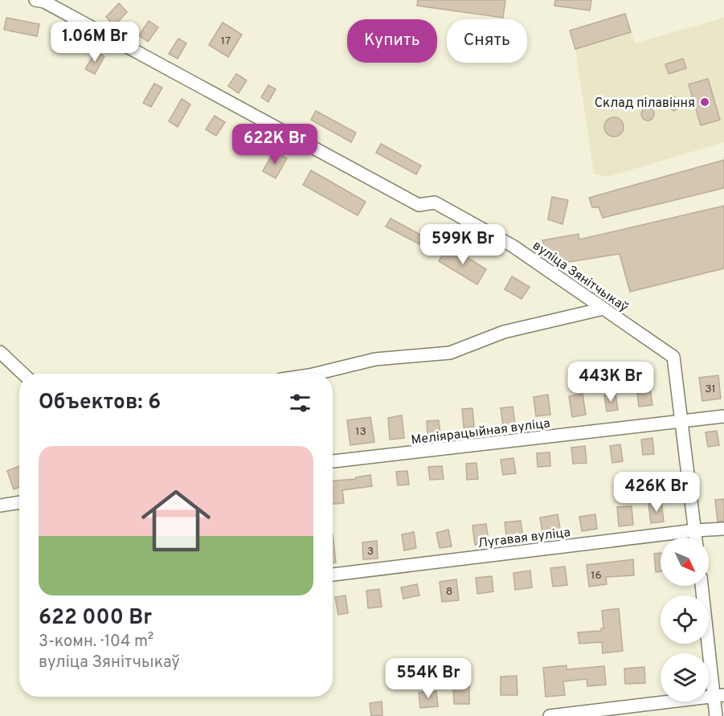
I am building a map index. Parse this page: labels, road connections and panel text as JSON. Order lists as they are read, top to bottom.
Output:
{
  "streets": {
    "street": ["вуліца Зянітчыкаў", "Меліярацыйная вуліца", "Лугавая вуліца"]
  },
  "crossings": [
    ["вуліца Зянітчыкаў", "Меліярацыйная вуліца"]
  ],
  "places": ["Склад пілавіння"],
  "house_numbers": [
    "17",
    "31",
    "13",
    "3",
    "16",
    "8"
  ],
  "north": "bottom right",
  "page": {
    "chip": ["Купить", "Снять"],
    "price": [
      "1.06M Br",
      "622K Br",
      "599K Br",
      "443K Br",
      "426K Br",
      "554K Br"
    ],
    "heading": "Объектов: 6",
    "list": [
      {
        "name": "622 000 Br",
        "note": "3-комн. · 104 m² · вуліца Зянітчыкаў"
      }
    ]
  }
}
